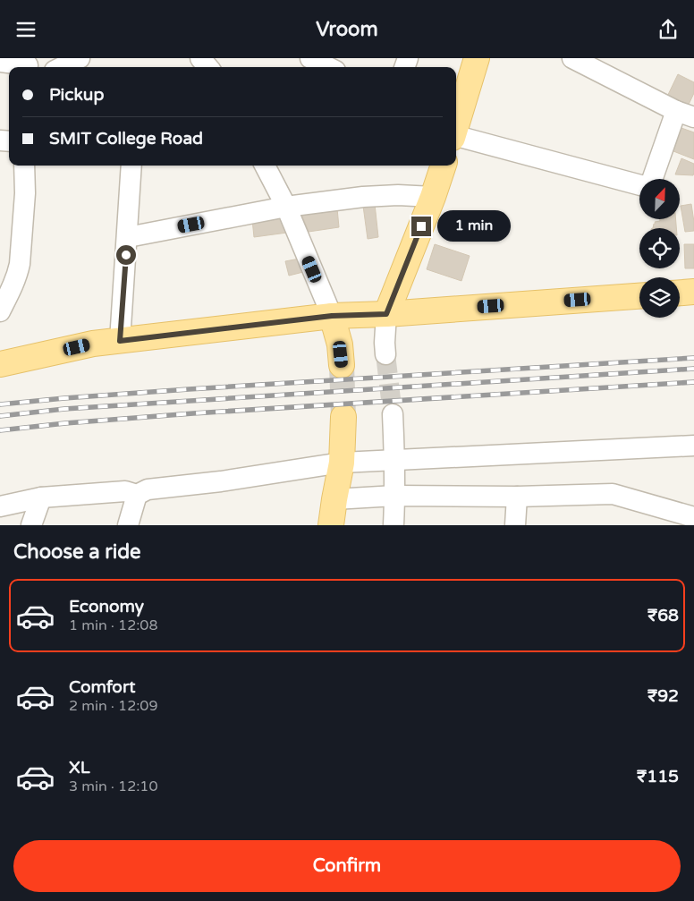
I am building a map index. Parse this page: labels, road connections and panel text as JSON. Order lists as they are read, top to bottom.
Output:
{
  "north": "top right",
  "page": {
    "header": "Vroom",
    "banner": ["Pickup", "SMIT College Road"],
    "bubble": "1 min",
    "heading": "Choose a ride",
    "list": [
      {
        "name": "Economy",
        "note": "1 min · 12:08",
        "value": "₹68"
      },
      {
        "name": "Comfort",
        "note": "2 min · 12:09",
        "value": "₹92"
      },
      {
        "name": "XL",
        "note": "3 min · 12:10",
        "value": "₹115"
      }
    ],
    "buttons": "Confirm"
  }
}
